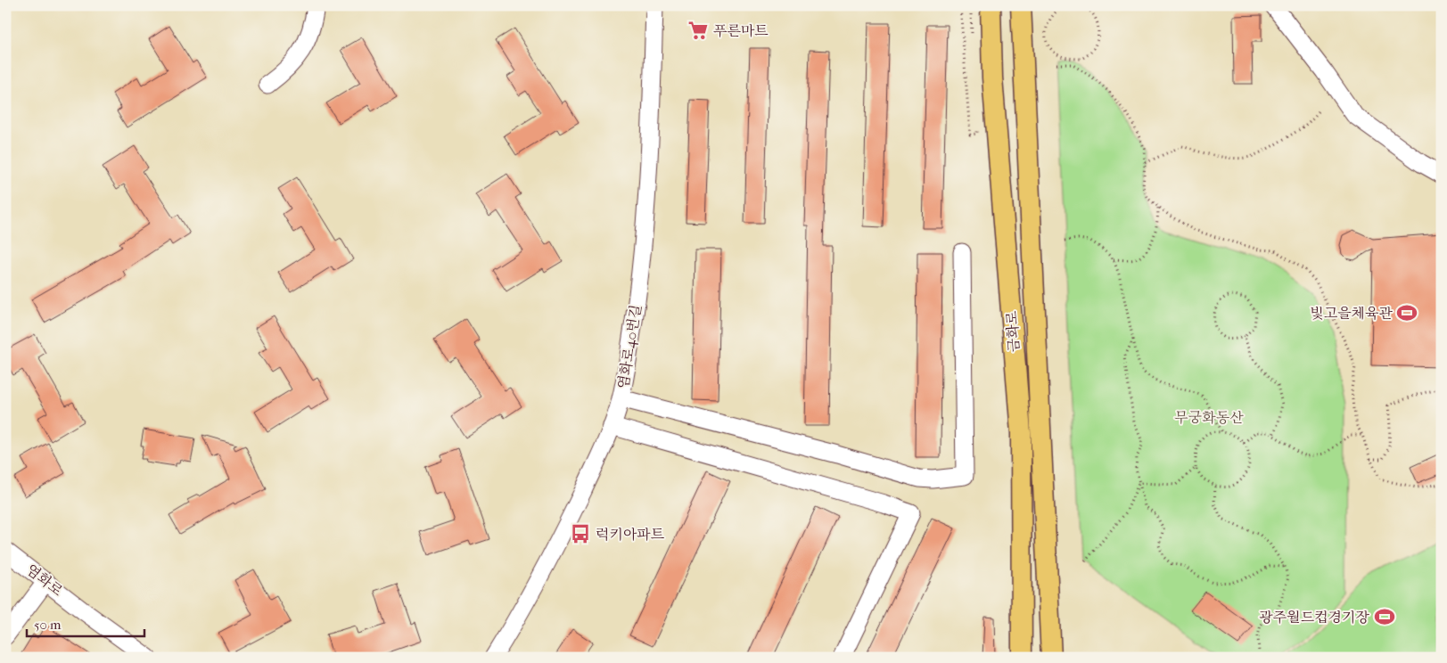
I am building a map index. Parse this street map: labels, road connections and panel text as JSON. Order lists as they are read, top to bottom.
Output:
{
  "streets": {
    "main road": ["금화로"],
    "street": ["염화로40번길", "염화로"]
  },
  "parks": ["무궁화동산"],
  "places": {
    "supermarket": ["푸른마트"],
    "sports": ["빛고을체육관", "광주월드컵경기장"],
    "bus stop": ["럭키아파트"]
  },
  "scale_bar": "50 m"
}
